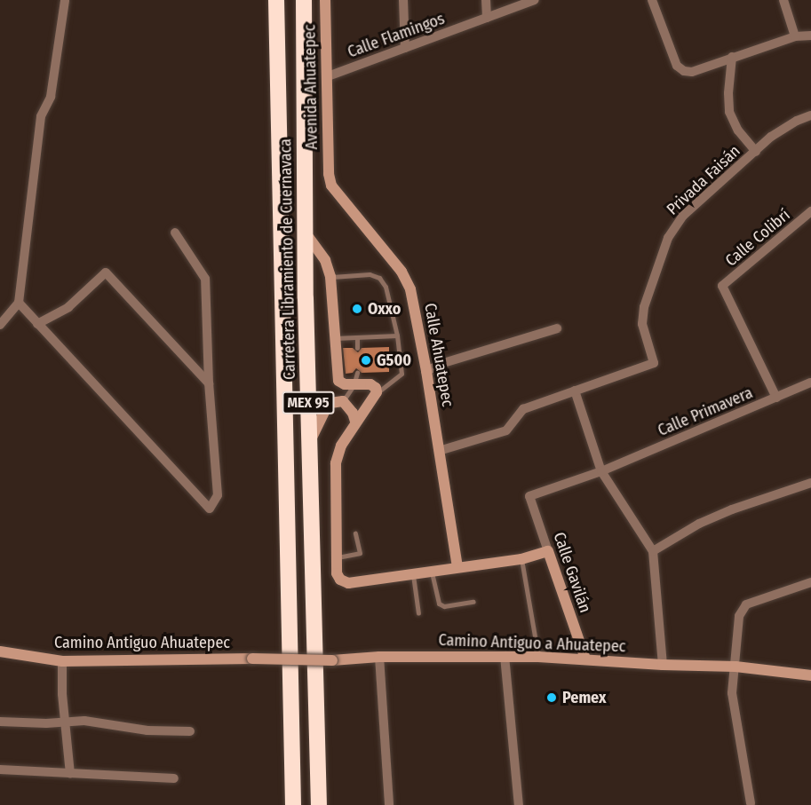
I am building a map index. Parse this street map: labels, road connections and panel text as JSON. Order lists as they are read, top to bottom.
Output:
{
  "streets": {
    "highway": ["Carretera Libramiento de Cuernavaca", "MEX 95"],
    "street": [
      "Calle Flamingos",
      "Avenida Ahuatepec",
      "Privada Faisán",
      "Calle Colibrí",
      "Calle Ahuatepec",
      "Calle Primavera",
      "Calle Gavilán",
      "Camino Antiguo Ahuatepec",
      "Camino Antiguo a Ahuatepec"
    ]
  },
  "crossings": [
    ["Calle Flamingos", "Avenida Ahuatepec"],
    ["Avenida Ahuatepec", "Calle Ahuatepec"],
    ["Calle Colibrí", "Calle Primavera"],
    ["Calle Primavera", "Calle Gavilán"],
    ["Calle Gavilán", "Camino Antiguo a Ahuatepec"],
    ["Camino Antiguo Ahuatepec", "Camino Antiguo a Ahuatepec"]
  ],
  "places": ["Oxxo", "G500", "Pemex"]
}
